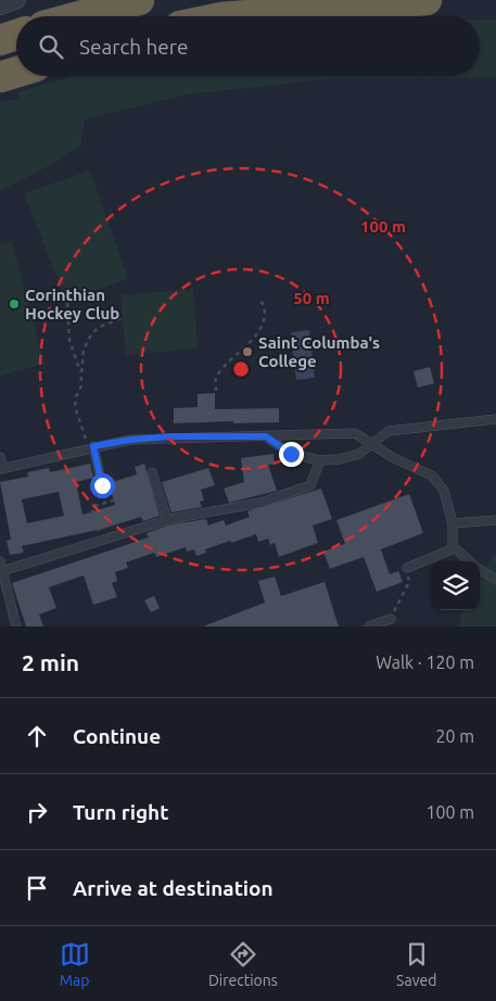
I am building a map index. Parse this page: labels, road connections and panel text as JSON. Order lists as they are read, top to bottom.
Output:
{
  "places": ["Corinthian Hockey Club", "Saint Columba's College"],
  "page": {
    "search": "Search here",
    "heading": ["2 min", "Walk · 120 m"],
    "list": [
      ["Continue", "20 m"],
      ["Turn right", "100 m"],
      "Arrive at destination"
    ],
    "nav": ["Map", "Directions", "Saved"]
  },
  "rings": ["100 m", "50 m"]
}
